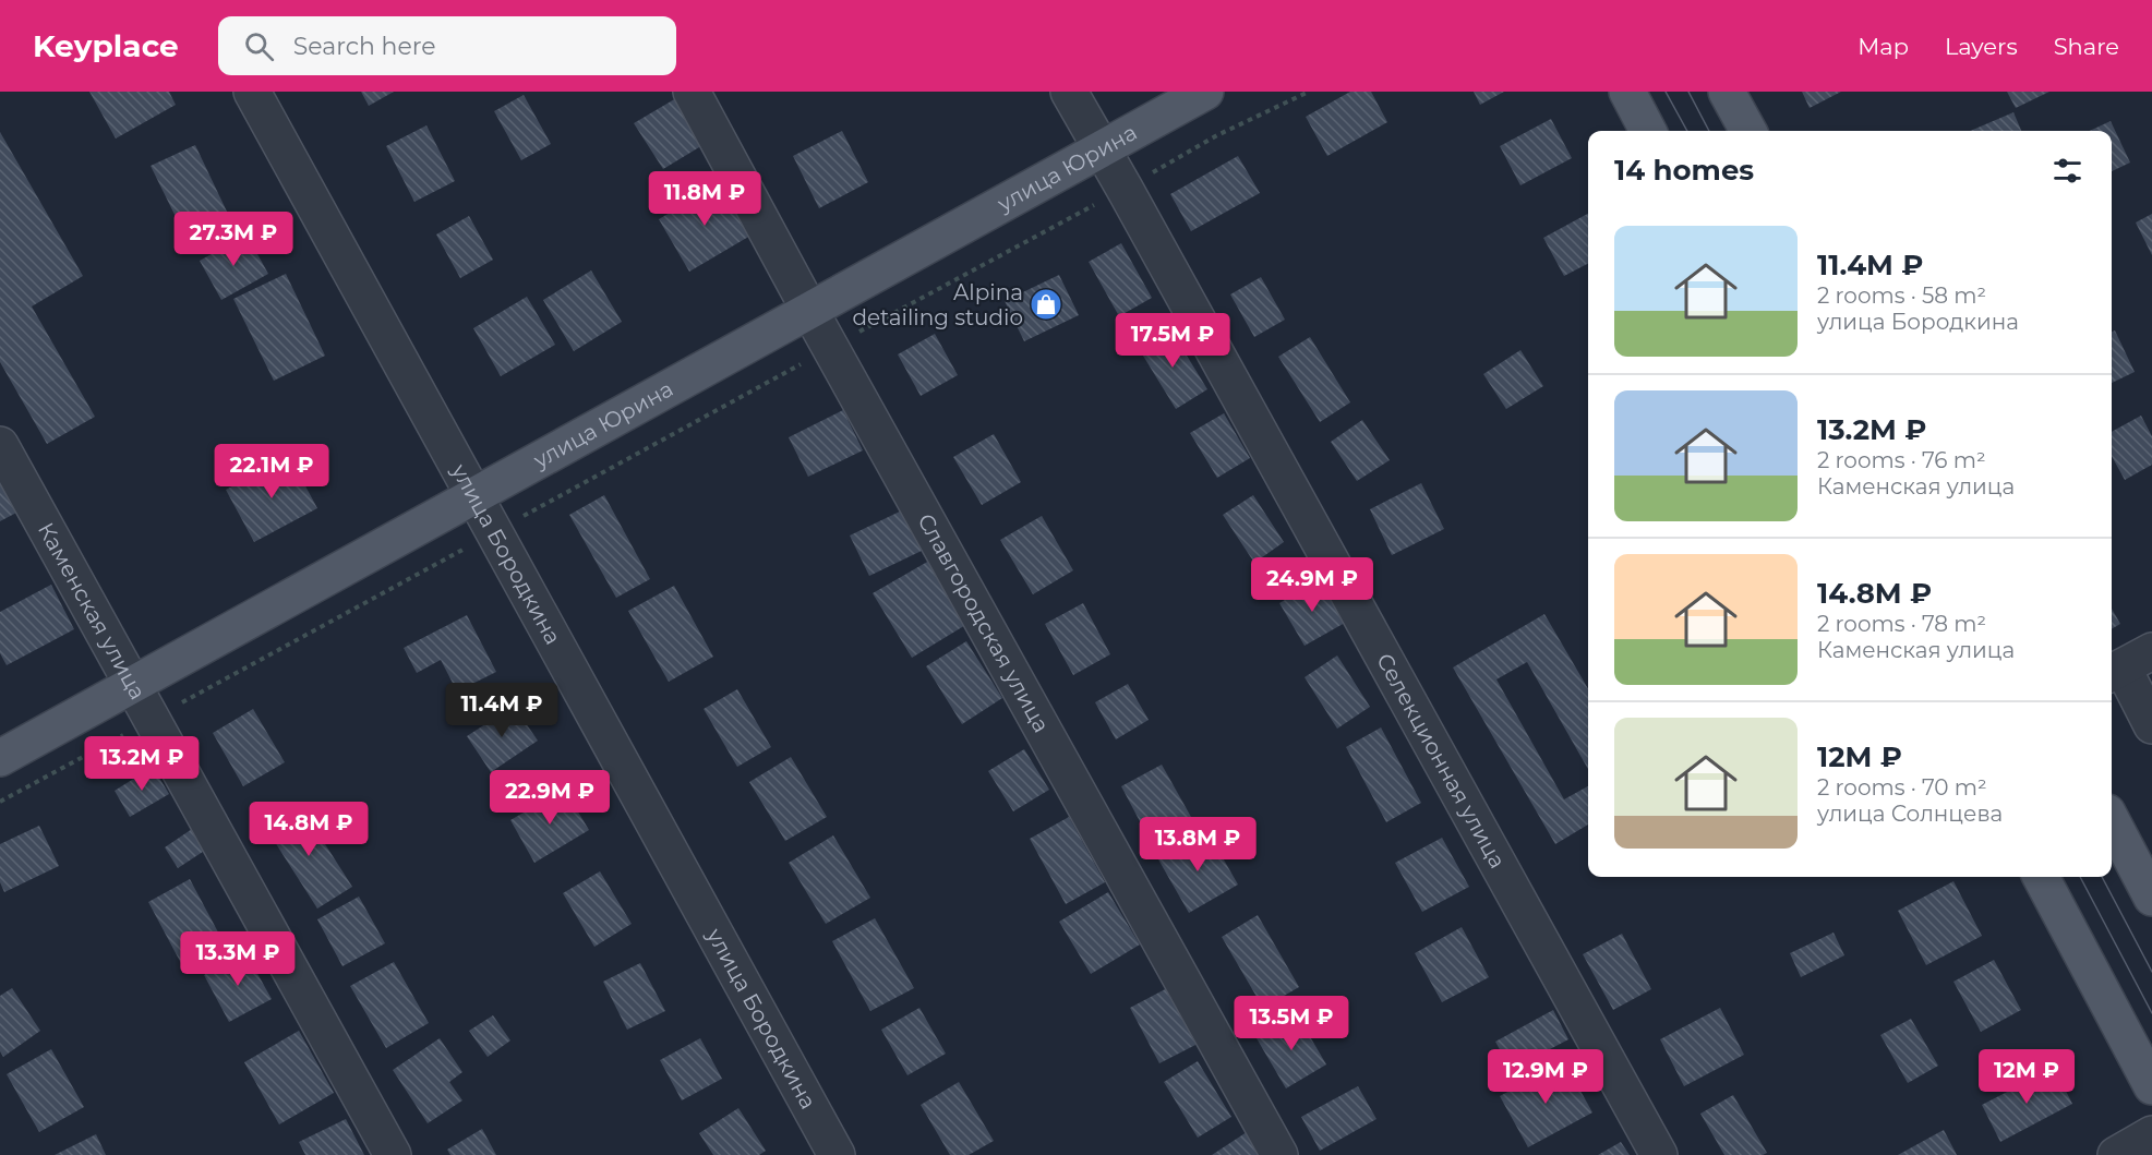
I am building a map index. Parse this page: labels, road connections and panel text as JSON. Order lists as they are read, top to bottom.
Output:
{
  "streets": {
    "main road": ["улица Юрина"],
    "street": [
      "улица Бородкина",
      "Каменская улица",
      "Славгородская улица",
      "Селекционная улица"
    ]
  },
  "crossings": [
    ["улица Юрина", "улица Бородкина"],
    ["улица Юрина", "Каменская улица"],
    ["улица Юрина", "Славгородская улица"],
    ["улица Юрина", "Селекционная улица"]
  ],
  "places": {
    "shop": ["Alpina detailing studio"]
  },
  "page": {
    "header": "Keyplace",
    "search": "Search here",
    "nav": ["Map", "Layers", "Share"],
    "heading": "14 homes",
    "price": [
      "11.8M ₽",
      "27.3M ₽",
      "17.5M ₽",
      "22.1M ₽",
      "24.9M ₽",
      "11.4M ₽",
      "13.2M ₽",
      "22.9M ₽",
      "14.8M ₽",
      "13.8M ₽",
      "13.3M ₽",
      "13.5M ₽",
      "12.9M ₽",
      "12M ₽"
    ],
    "list": [
      {
        "name": "11.4M ₽",
        "note": "2 rooms · 58 m² · улица Бородкина"
      },
      {
        "name": "13.2M ₽",
        "note": "2 rooms · 76 m² · Каменская улица"
      },
      {
        "name": "14.8M ₽",
        "note": "2 rooms · 78 m² · Каменская улица"
      },
      {
        "name": "12M ₽",
        "note": "2 rooms · 70 m² · улица Солнцева"
      }
    ]
  }
}
